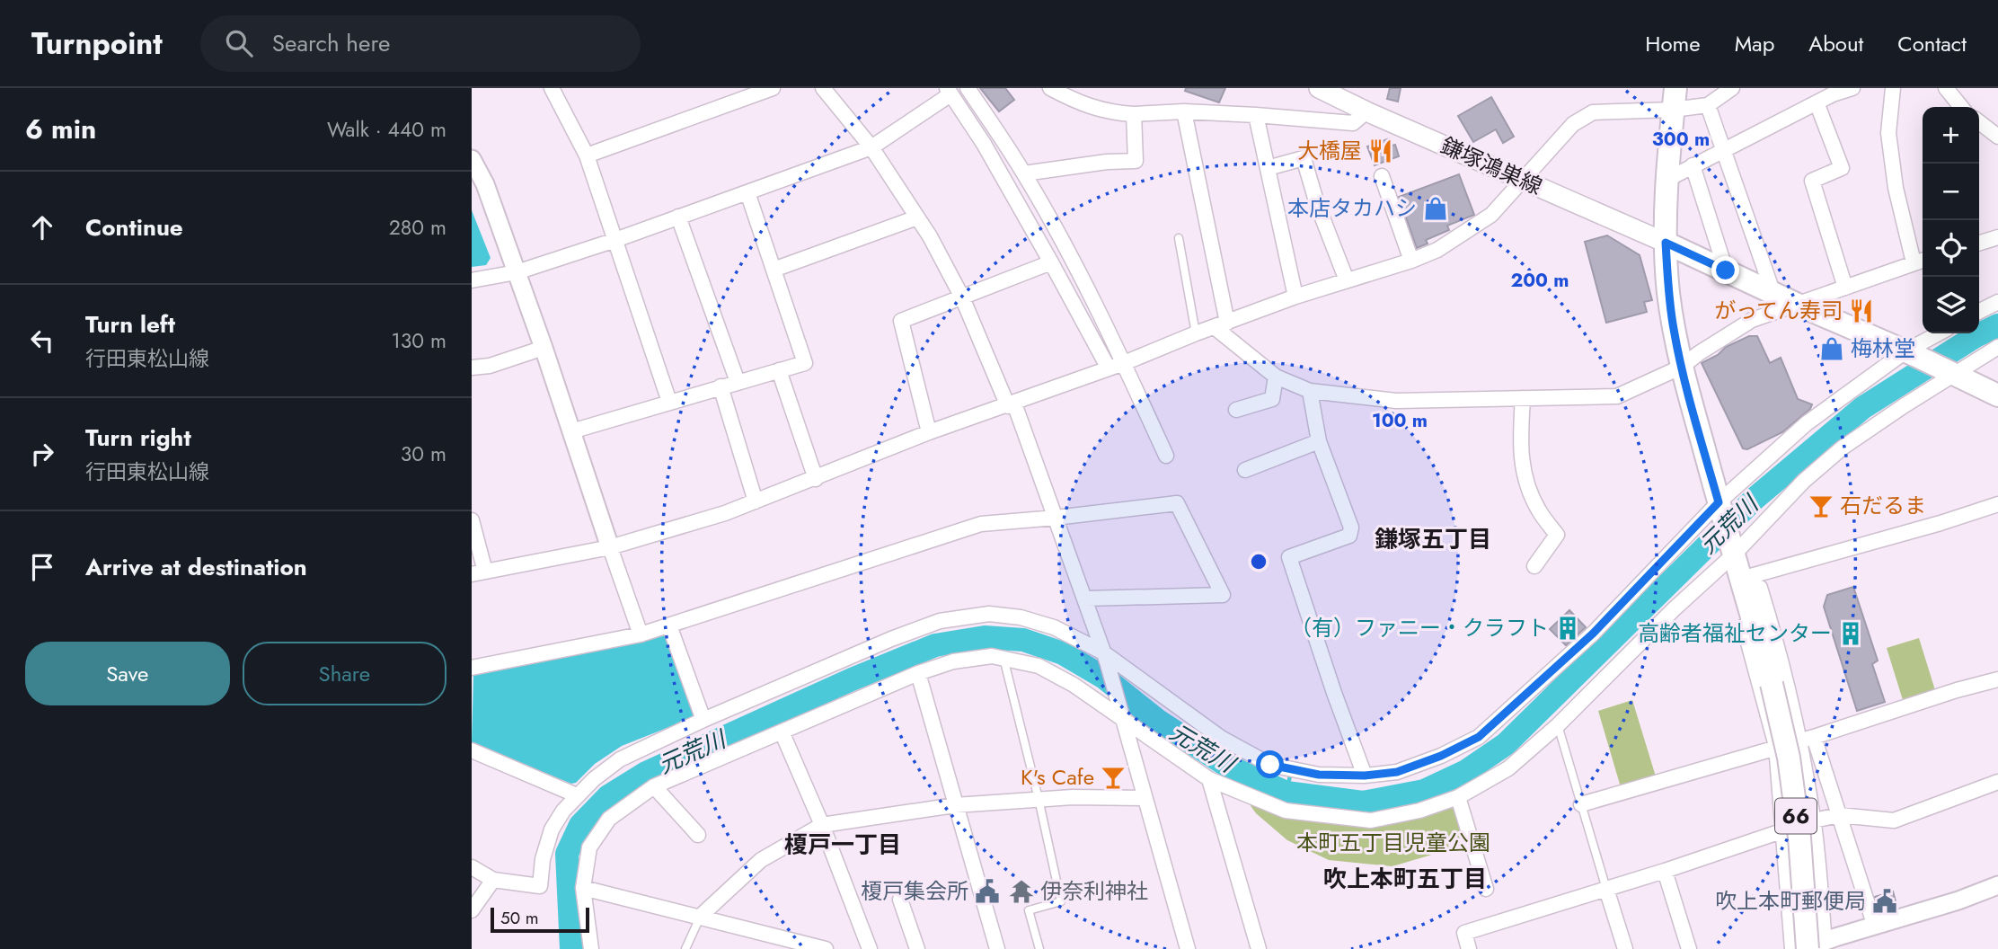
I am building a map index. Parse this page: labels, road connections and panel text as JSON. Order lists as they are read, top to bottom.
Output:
{
  "streets": {
    "main road": ["鎌塚鴻巣線", "66"]
  },
  "crossings": [
    ["鎌塚鴻巣線", "66"]
  ],
  "districts": ["鎌塚五丁目", "榎戸一丁目", "吹上本町五丁目"],
  "water": ["元荒川"],
  "parks": ["本町五丁目児童公園"],
  "places": {
    "restaurant": ["大橋屋", "がってん寿司"],
    "shop": ["本店タカハシ", "梅林堂"],
    "bar": ["石だるま", "K's Cafe"],
    "building": ["（有）ファニー・クラフト", "高齢者福祉センター"],
    "public building": ["榎戸集会所", "吹上本町郵便局"],
    "temple": ["伊奈利神社"]
  },
  "scale_bar": "50 m",
  "page": {
    "header": "Turnpoint",
    "search": "Search here",
    "nav": [
      "Home",
      "Map",
      "About",
      "Contact"
    ],
    "heading": ["6 min", "Walk · 440 m"],
    "map_buttons": ["+", "−"],
    "list": [
      ["Continue", "280 m"],
      ["Turn left", "行田東松山線", "130 m"],
      ["Turn right", "行田東松山線", "30 m"],
      "Arrive at destination"
    ],
    "buttons": ["Save", "Share"],
    "scale": "50 m"
  },
  "rings": ["300 m", "200 m", "100 m"]
}
